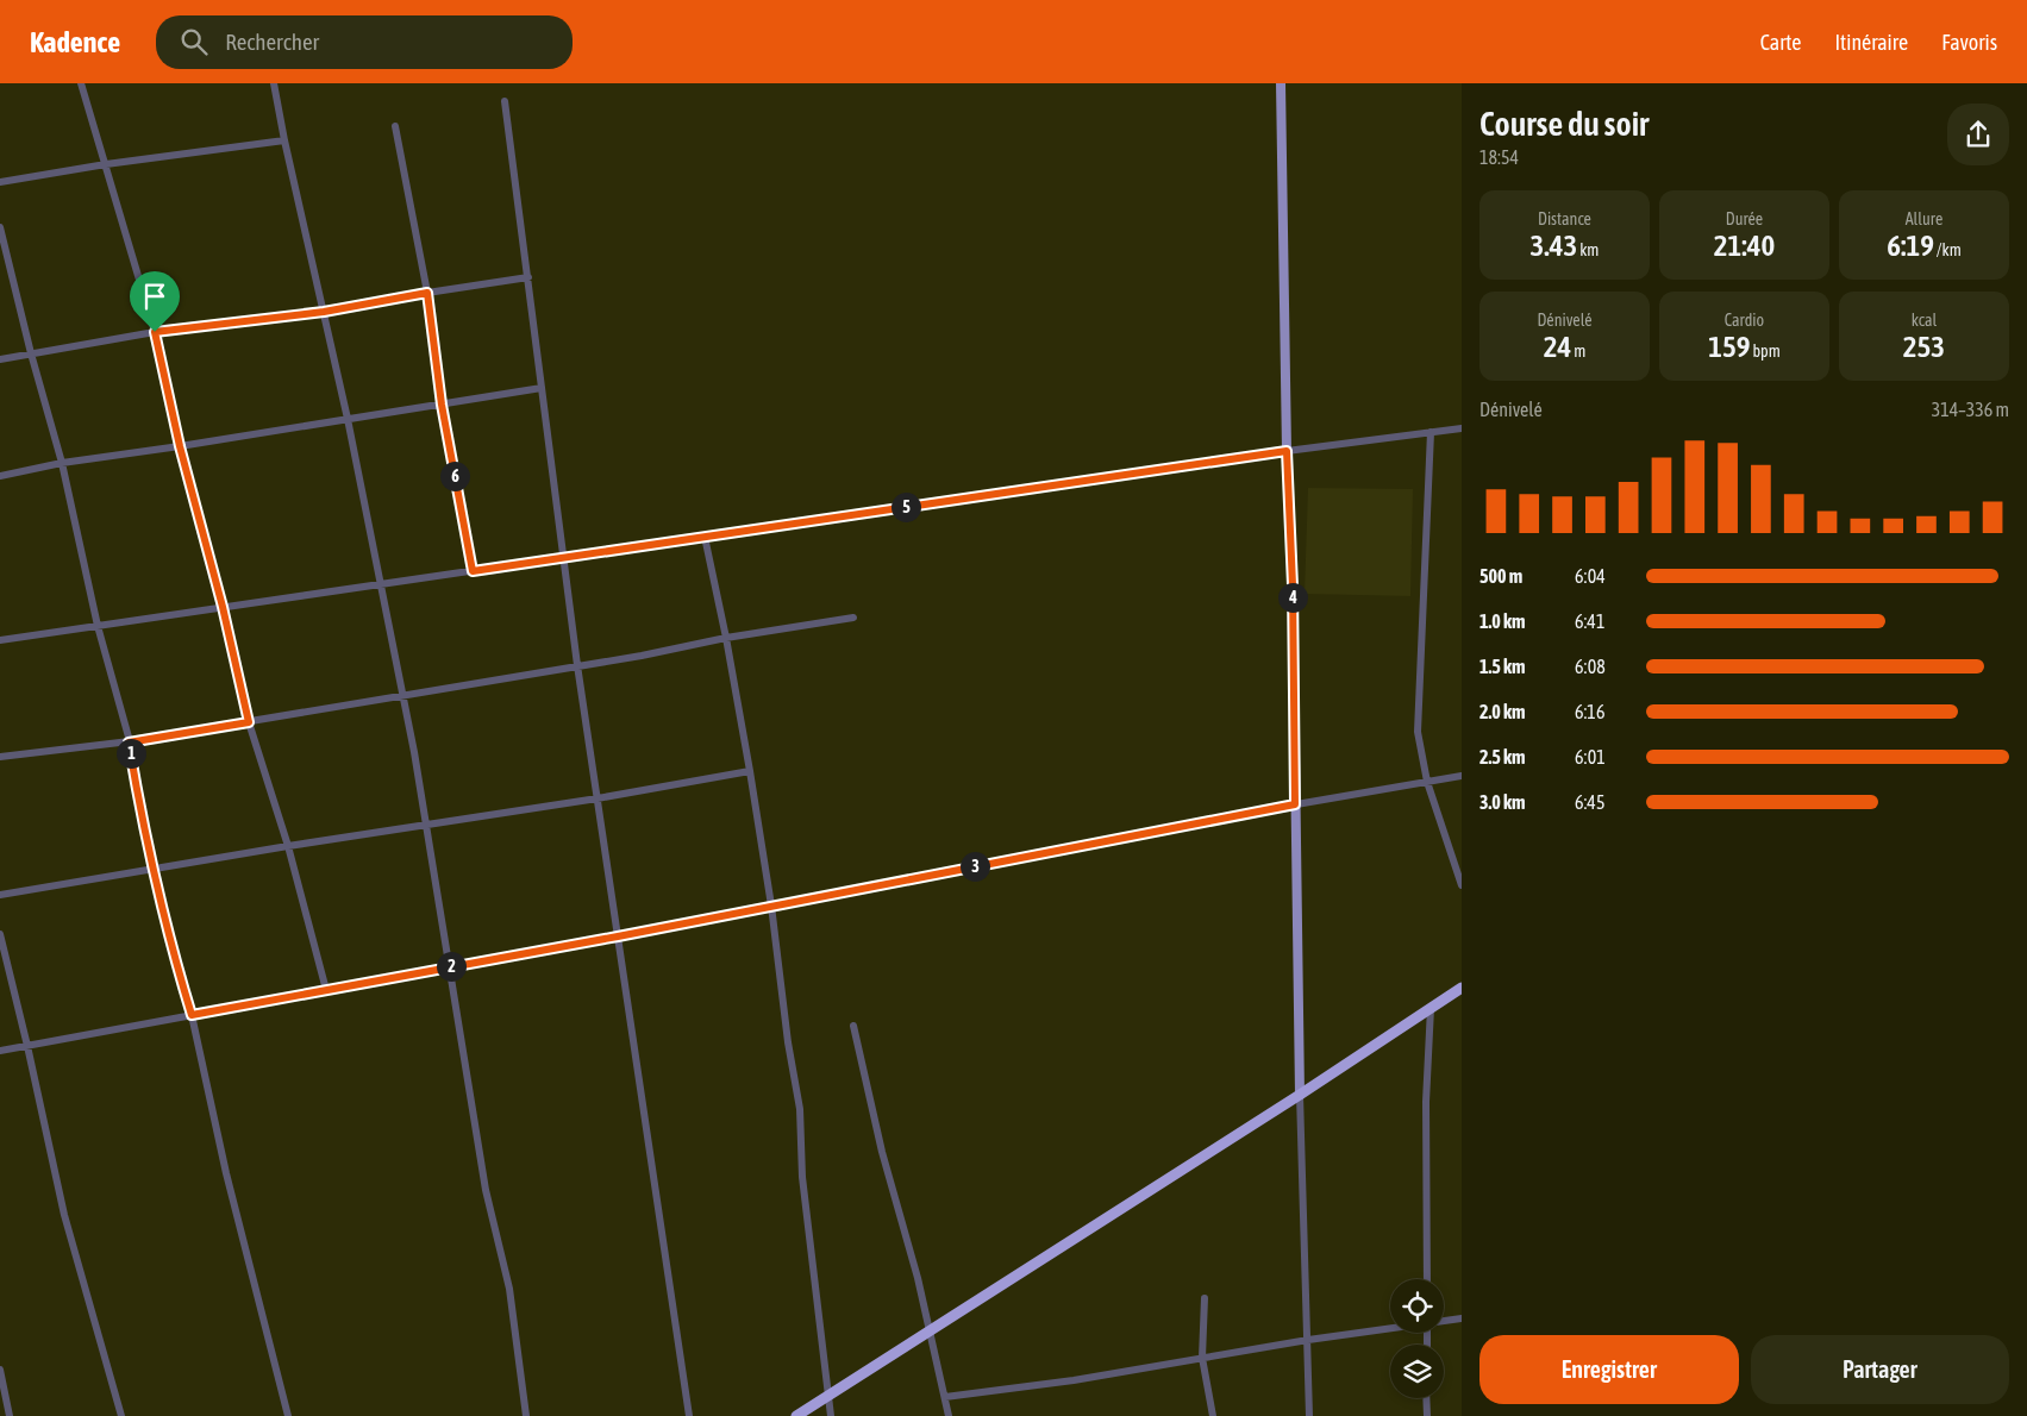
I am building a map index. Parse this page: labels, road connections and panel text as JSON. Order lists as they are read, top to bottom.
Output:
{
  "page": {
    "header": "Kadence",
    "search": "Rechercher",
    "nav": ["Carte", "Itinéraire", "Favoris"],
    "heading": ["Course du soir", "18:54"],
    "stats": [
      ["Distance", "3.43 km"],
      ["Durée", "21:40"],
      ["Allure", "6:19 /km"],
      ["Dénivelé", "24 m"],
      ["Cardio", "159 bpm"],
      ["kcal", "253"]
    ],
    "chart": ["Dénivelé", "314–336 m"],
    "pins": [
      "6",
      "5",
      "4",
      "1",
      "3",
      "2"
    ],
    "list": [
      {
        "name": "500 m",
        "note": "6:04"
      },
      {
        "name": "1.0 km",
        "note": "6:41"
      },
      {
        "name": "1.5 km",
        "note": "6:08"
      },
      {
        "name": "2.0 km",
        "note": "6:16"
      },
      {
        "name": "2.5 km",
        "note": "6:01"
      },
      {
        "name": "3.0 km",
        "note": "6:45"
      }
    ],
    "buttons": ["Enregistrer", "Partager"]
  }
}
